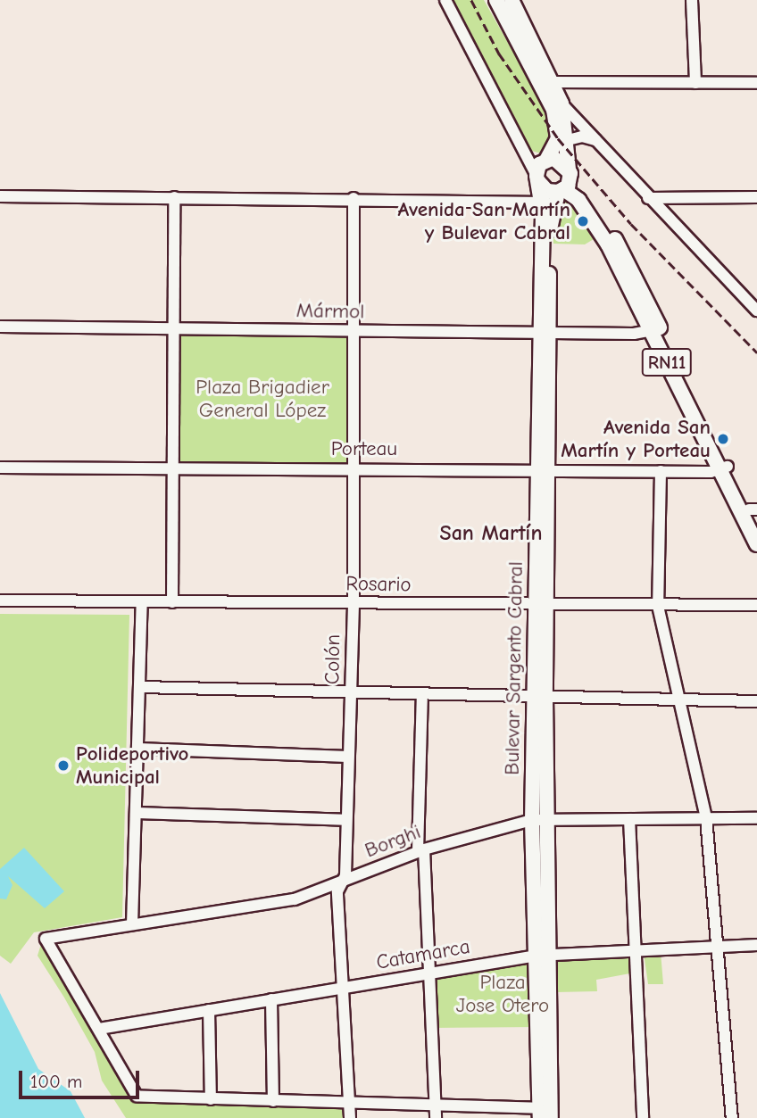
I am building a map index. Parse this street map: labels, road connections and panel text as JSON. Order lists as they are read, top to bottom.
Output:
{
  "streets": {
    "main road": ["RN11", "Bulevar Sargento Cabral"],
    "street": [
      "Mármol",
      "Porteau",
      "Rosario",
      "Colón",
      "Borghi",
      "Catamarca"
    ]
  },
  "crossings": [
    ["Mármol", "RN11"],
    ["Mármol", "Colón"],
    ["Mármol", "Bulevar Sargento Cabral"],
    ["RN11", "Porteau"],
    ["RN11", "Bulevar Sargento Cabral"],
    ["Porteau", "Colón"],
    ["Porteau", "Bulevar Sargento Cabral"],
    ["Rosario", "Colón"],
    ["Rosario", "Bulevar Sargento Cabral"],
    ["Colón", "Borghi"],
    ["Colón", "Catamarca"],
    ["Bulevar Sargento Cabral", "Borghi"],
    ["Bulevar Sargento Cabral", "Catamarca"],
    ["Borghi", "Catamarca"]
  ],
  "districts": ["San Martín"],
  "parks": ["Plaza Brigadier General López", "Plaza Jose Otero"],
  "places": ["Avenida San Martín y Bulevar Cabral", "Avenida San Martín y Porteau", "Polideportivo Municipal"],
  "scale_bar": "100 m"
}
